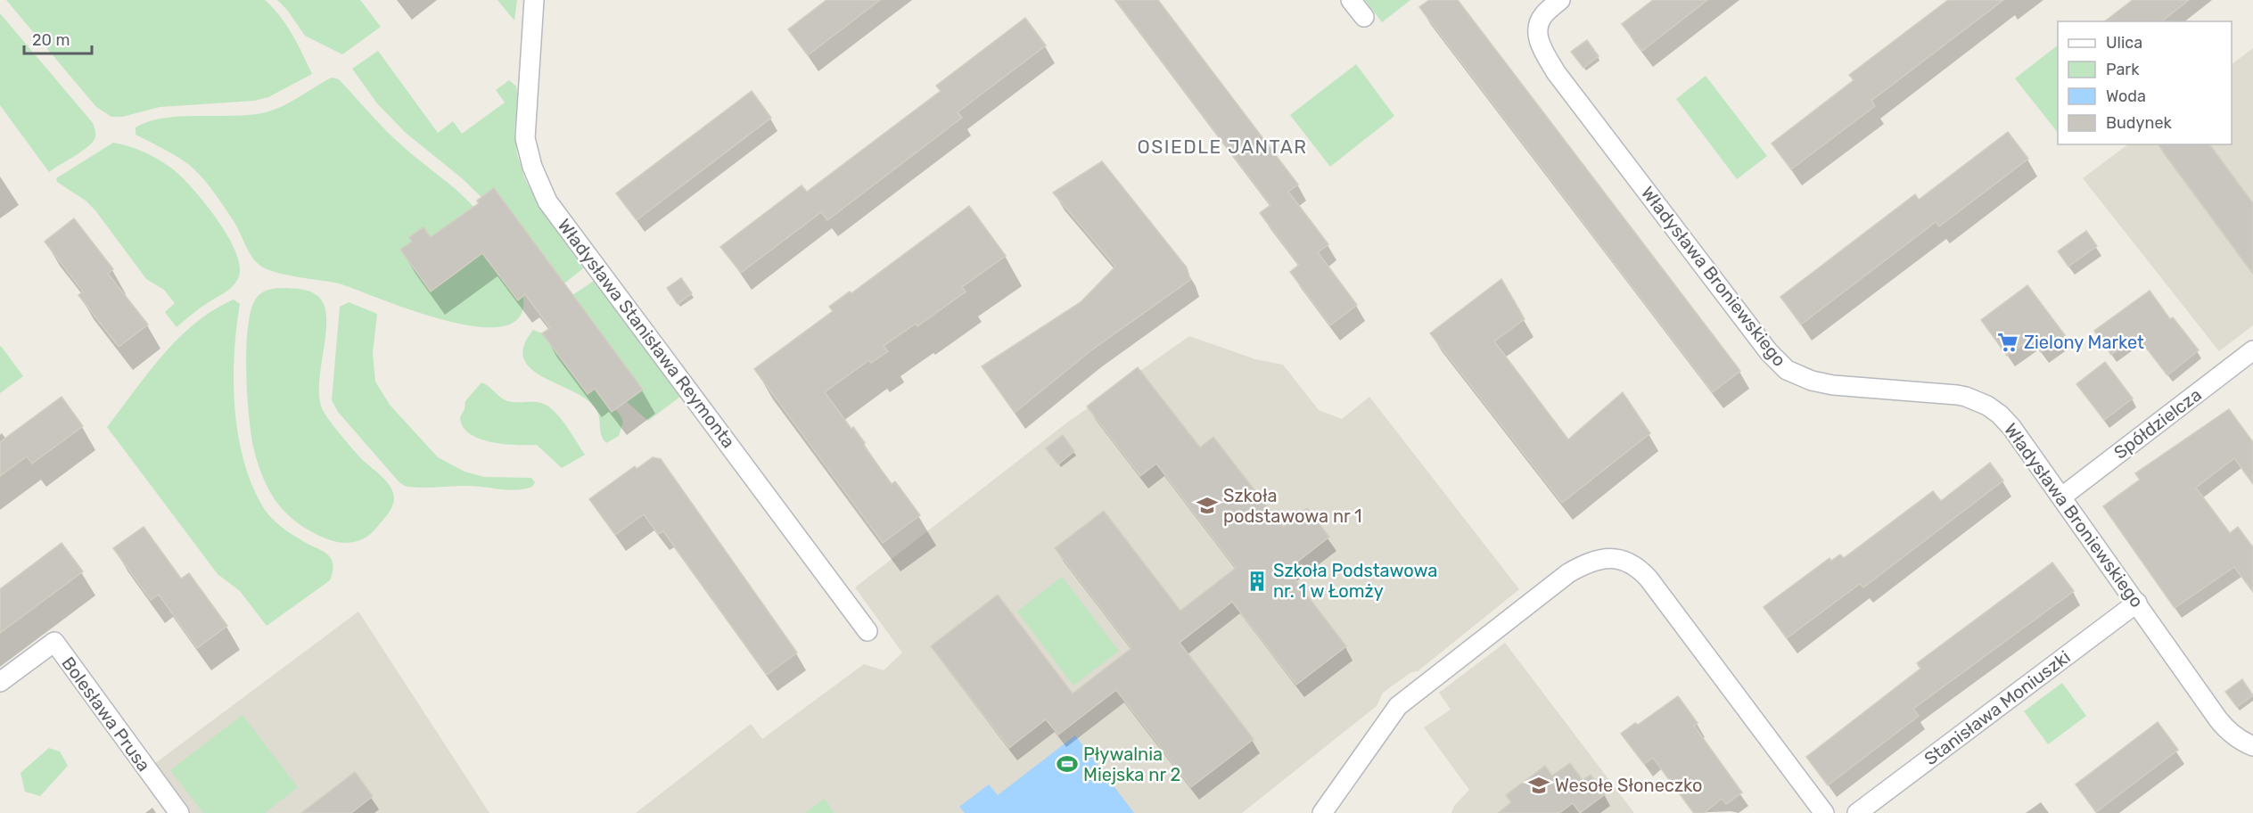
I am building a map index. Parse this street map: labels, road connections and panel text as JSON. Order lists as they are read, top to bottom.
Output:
{
  "streets": {
    "street": [
      "Władysława Broniewskiego",
      "Władysława Stanisława Reymonta",
      "Spółdzielcza",
      "Stanisława Moniuszki",
      "Bolesława Prusa"
    ]
  },
  "crossings": [
    ["Władysława Broniewskiego", "Spółdzielcza"],
    ["Władysława Broniewskiego", "Stanisława Moniuszki"]
  ],
  "districts": ["OSIEDLE JANTAR"],
  "places": {
    "supermarket": ["Zielony Market"],
    "school or university": ["Szkoła podstawowa nr 1", "Wesołe Słoneczko"],
    "building": ["Szkoła Podstawowa nr. 1 w Łomży"],
    "sports": ["Pływalnia Miejska nr 2"]
  },
  "legend": [
    "Ulica",
    "Park",
    "Woda",
    "Budynek"
  ],
  "scale_bar": "20 m"
}
